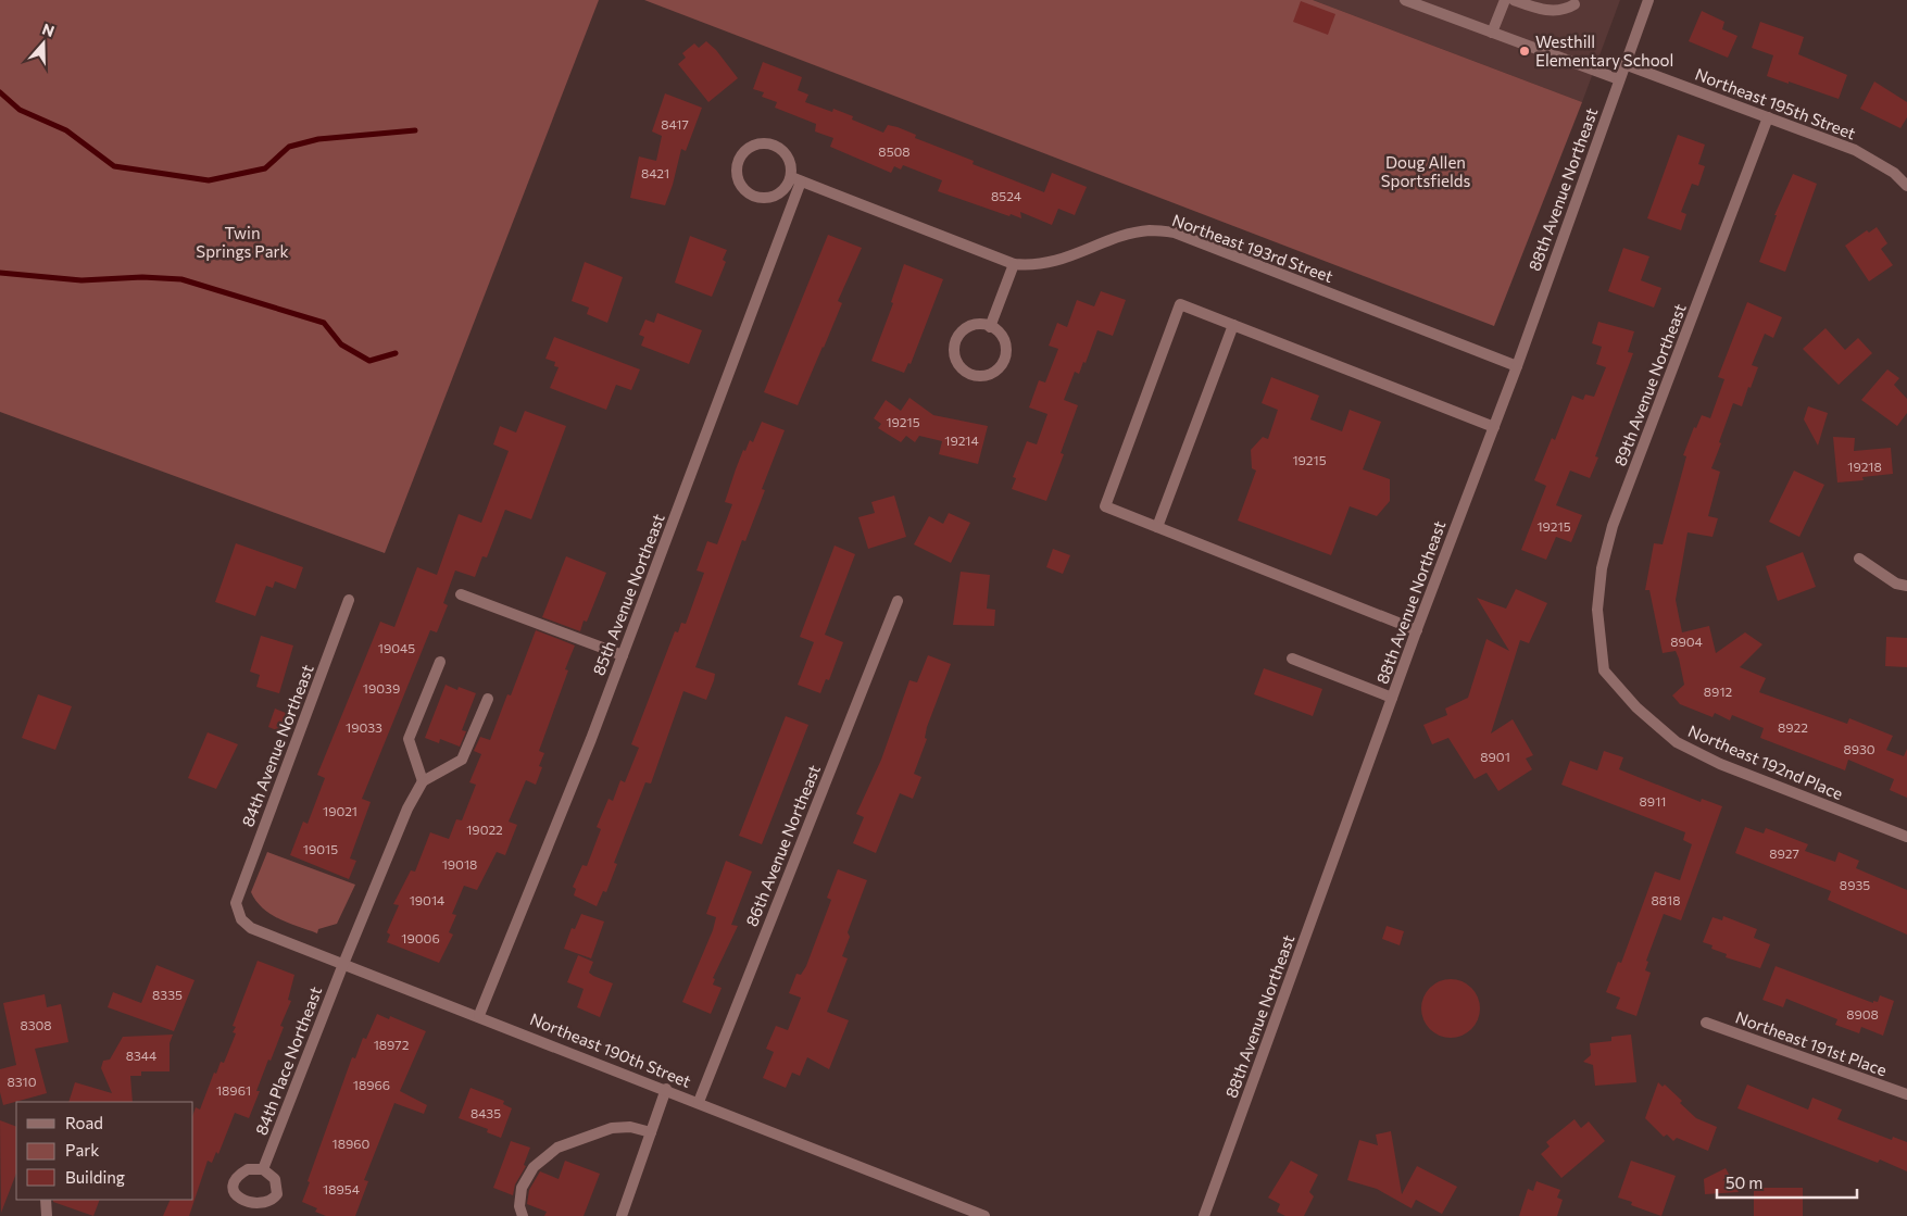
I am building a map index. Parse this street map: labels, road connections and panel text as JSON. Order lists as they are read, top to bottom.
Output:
{
  "streets": {
    "street": [
      "Northeast 195th Street",
      "88th Avenue Northeast",
      "Northeast 193rd Street",
      "89th Avenue Northeast",
      "85th Avenue Northeast",
      "84th Avenue Northeast",
      "Northeast 192nd Place",
      "86th Avenue Northeast",
      "Northeast 191st Place",
      "Northeast 190th Street",
      "84th Place Northeast"
    ]
  },
  "crossings": [
    ["Northeast 195th Street", "88th Avenue Northeast"],
    ["Northeast 195th Street", "89th Avenue Northeast"],
    ["88th Avenue Northeast", "Northeast 193rd Street"],
    ["Northeast 193rd Street", "85th Avenue Northeast"],
    ["89th Avenue Northeast", "Northeast 192nd Place"],
    ["85th Avenue Northeast", "Northeast 190th Street"],
    ["84th Avenue Northeast", "Northeast 190th Street"],
    ["86th Avenue Northeast", "Northeast 190th Street"],
    ["Northeast 190th Street", "84th Place Northeast"]
  ],
  "parks": ["Doug Allen Sportsfields", "Twin Springs Park"],
  "places": ["Westhill Elementary School"],
  "house_numbers": [
    "8417",
    "8508",
    "8421",
    "8524",
    "19215",
    "19214",
    "19215",
    "19218",
    "19215",
    "8904",
    "19045",
    "19039",
    "8912",
    "19033",
    "8922",
    "8930",
    "8901",
    "8911",
    "19021",
    "19022",
    "19015",
    "8927",
    "19018",
    "8935",
    "19014",
    "8818",
    "19006",
    "8335",
    "8908",
    "8308",
    "18972",
    "8344",
    "8310",
    "18966",
    "18961",
    "8435",
    "18960",
    "18954"
  ],
  "legend": ["Road", "Park", "Building"],
  "scale_bar": "50 m",
  "north": "top"
}
